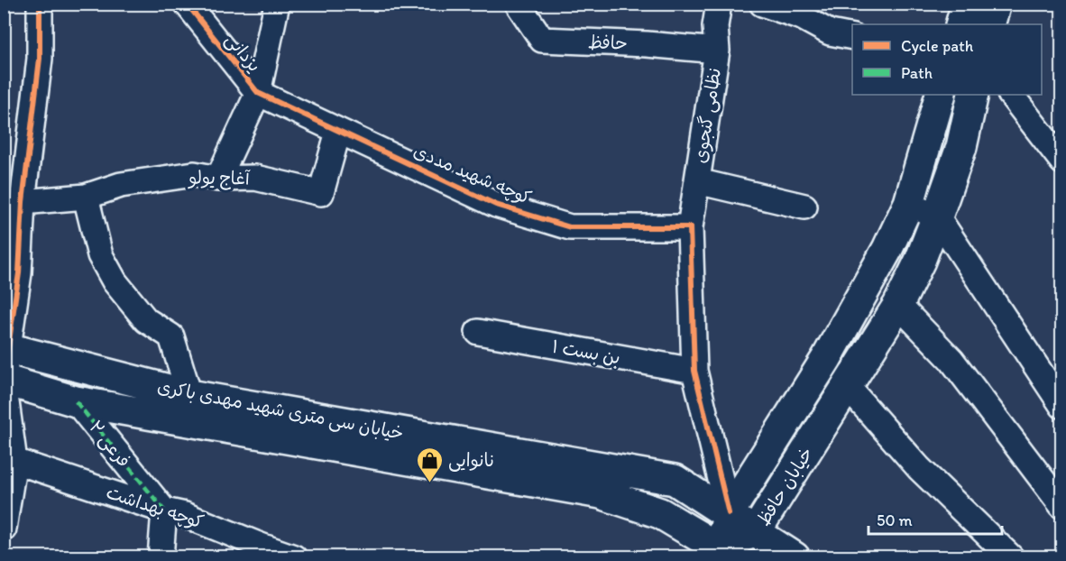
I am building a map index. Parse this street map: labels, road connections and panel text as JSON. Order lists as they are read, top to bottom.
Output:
{
  "streets": {
    "main road": ["خیابان سی متری شهید مهدی باکری", "خیابان حافظ"],
    "street": [
      "حافظ",
      "یزدانی",
      "نظامی گنجوی",
      "کوچه شهید مددی",
      "آغاج یولو",
      "بن بست ۱",
      "فرعی ۲",
      "کوچه بهداشت"
    ]
  },
  "crossings": [
    ["حافظ", "نظامی گنجوی"],
    ["یزدانی", "کوچه شهید مددی"],
    ["نظامی گنجوی", "کوچه شهید مددی"],
    ["کوچه شهید مددی", "آغاج یولو"],
    ["خیابان سی متری شهید مهدی باکری", "فرعی ۲"],
    ["خیابان سی متری شهید مهدی باکری", "خیابان حافظ"],
    ["فرعی ۲", "کوچه بهداشت"]
  ],
  "places": {
    "shop": ["نانوایی"]
  },
  "legend": ["Cycle path", "Path"],
  "scale_bar": "50 m"
}
